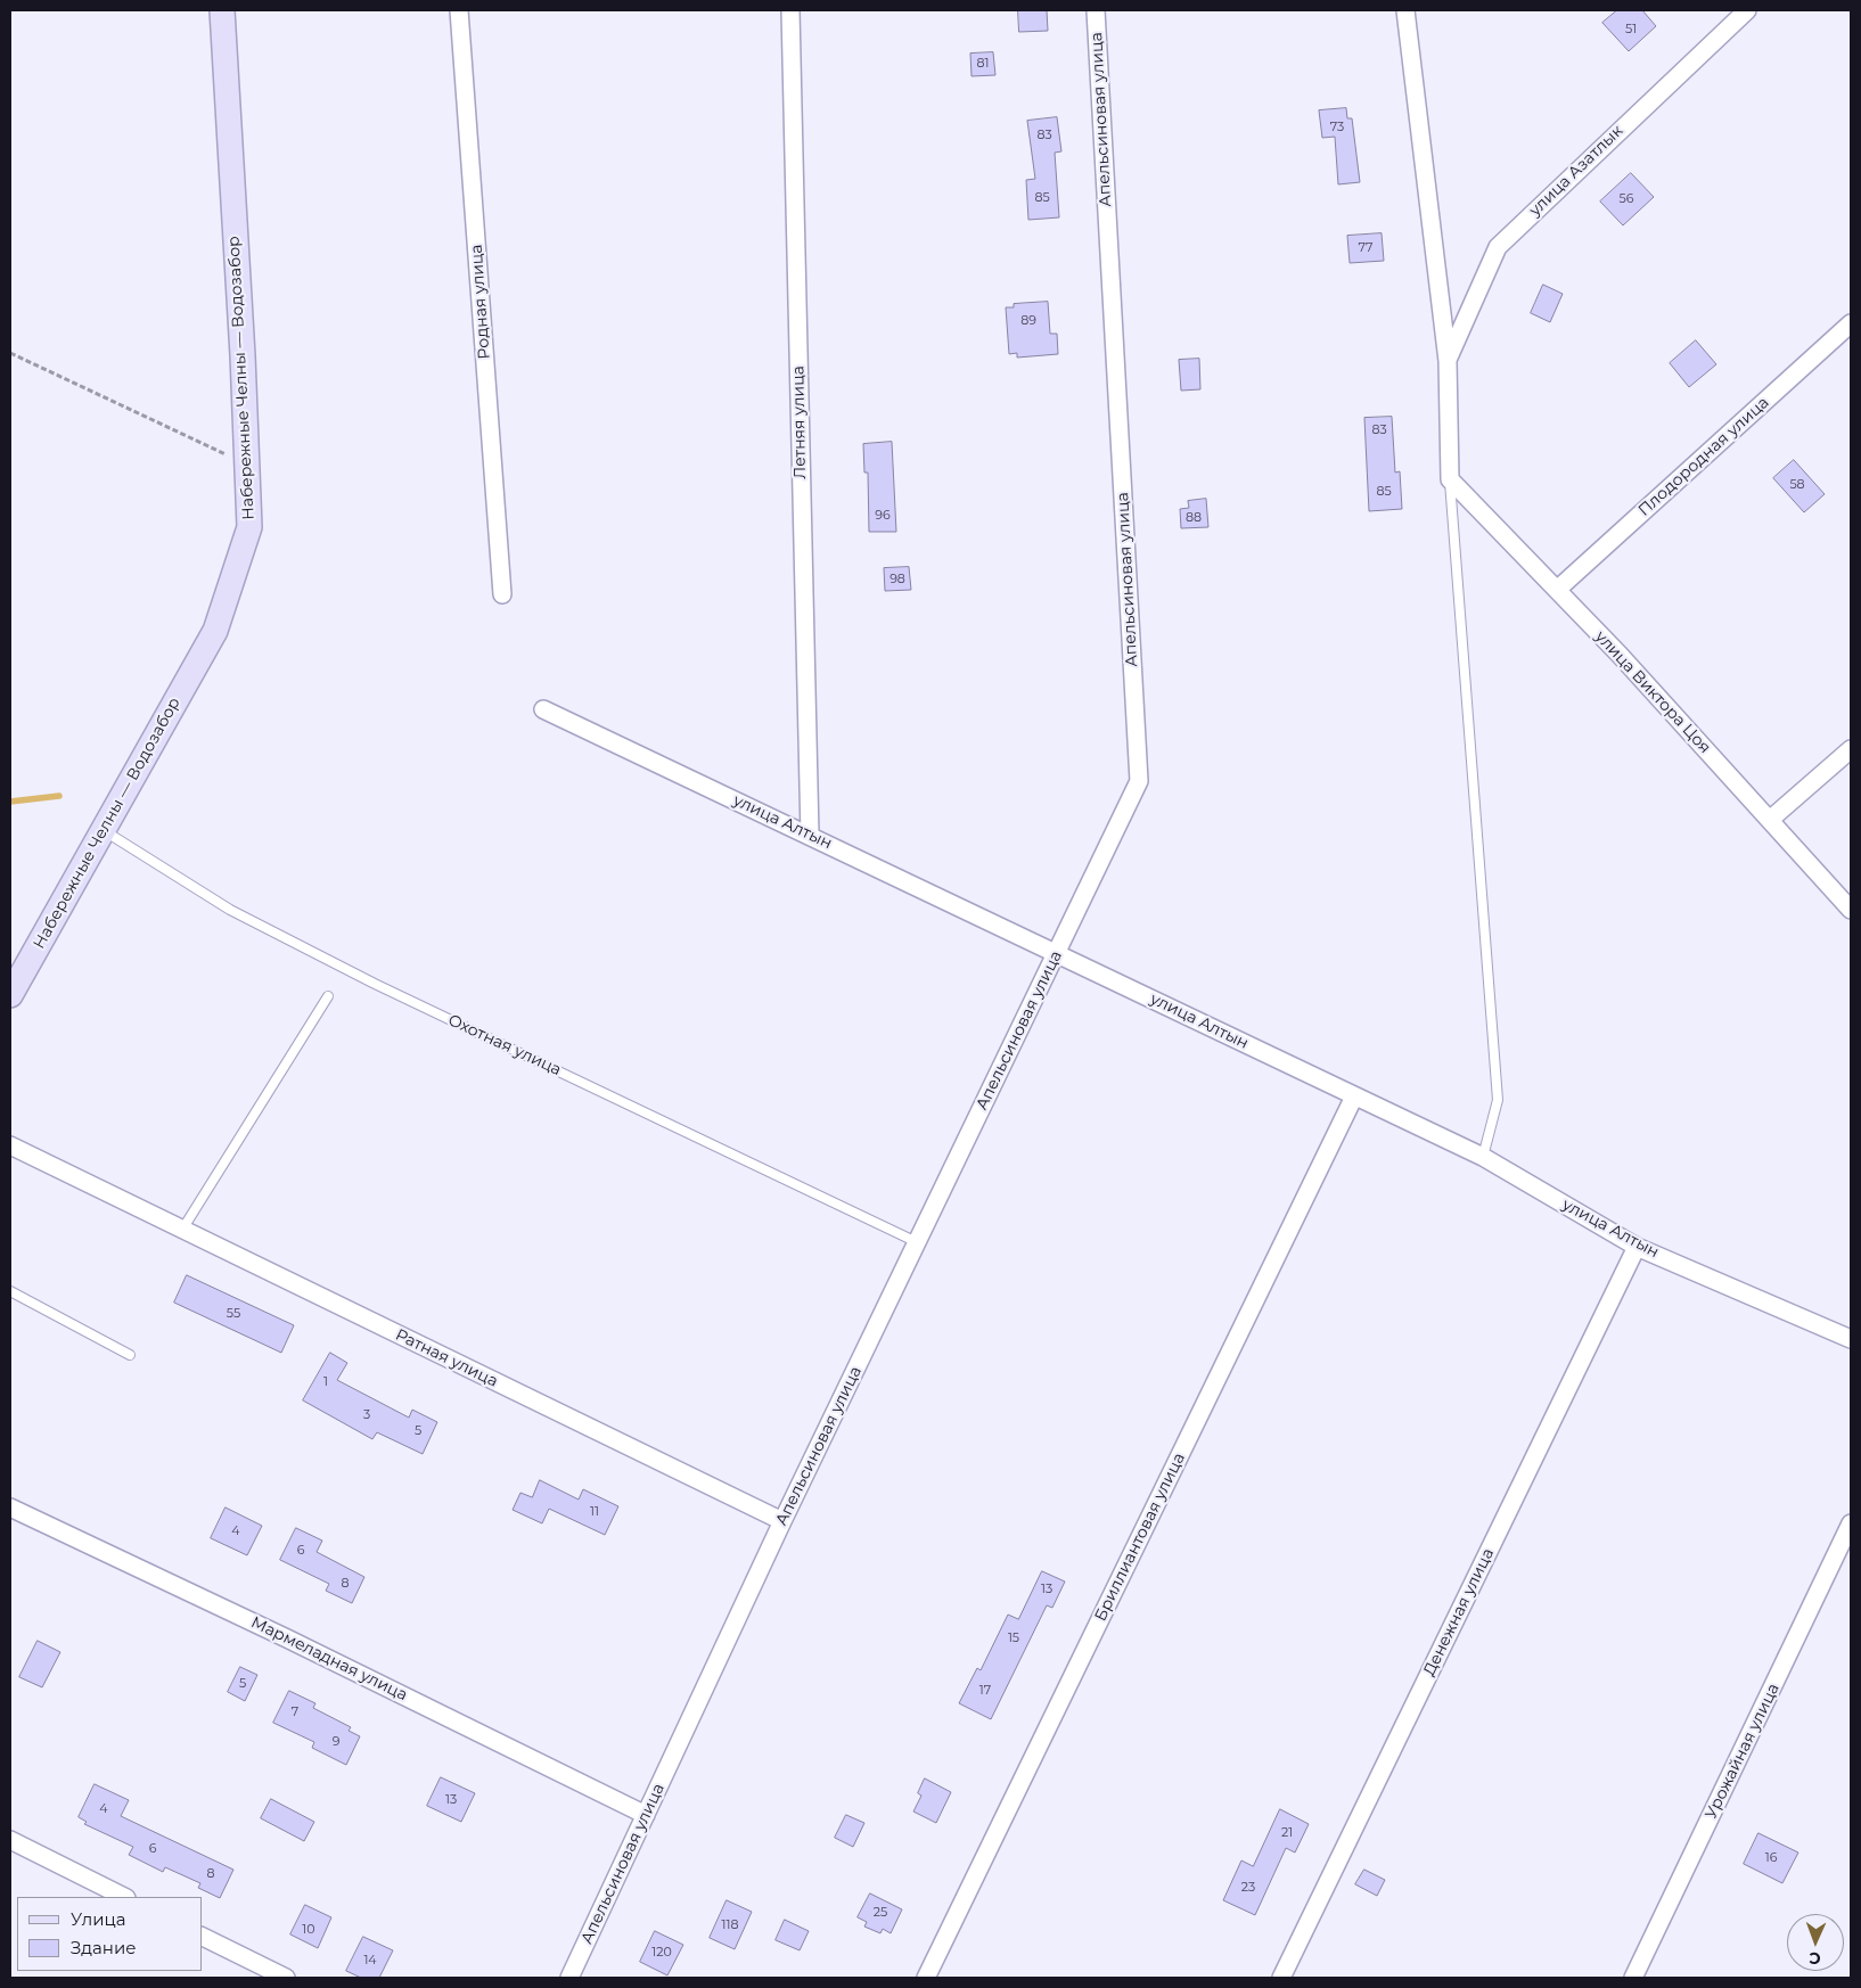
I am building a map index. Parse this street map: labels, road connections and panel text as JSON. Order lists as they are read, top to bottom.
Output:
{
  "streets": {
    "main road": ["Набережные Челны — Водозабор"],
    "street": [
      "Апельсиновая улица",
      "улица Азатлык",
      "Родная улица",
      "Летняя улица",
      "Плодородная улица",
      "улица Виктора Цоя",
      "улица Алтын",
      "Ратная улица",
      "Бриллиантовая улица",
      "Денежная улица",
      "Мармеладная улица",
      "Урожайная улица"
    ],
    "lane": ["Охотная улица"]
  },
  "crossings": [
    ["Апельсиновая улица", "улица Алтын"],
    ["Апельсиновая улица", "Охотная улица"],
    ["Апельсиновая улица", "Ратная улица"],
    ["Апельсиновая улица", "Мармеладная улица"],
    ["Набережные Челны — Водозабор", "Охотная улица"],
    ["Летняя улица", "улица Алтын"],
    ["Плодородная улица", "улица Виктора Цоя"],
    ["улица Алтын", "Бриллиантовая улица"],
    ["улица Алтын", "Денежная улица"]
  ],
  "house_numbers": [
    "51",
    "81",
    "73",
    "83",
    "85",
    "56",
    "77",
    "89",
    "83",
    "58",
    "85",
    "96",
    "88",
    "98",
    "55",
    "1",
    "3",
    "5",
    "11",
    "4",
    "6",
    "8",
    "13",
    "15",
    "5",
    "17",
    "7",
    "9",
    "13",
    "4",
    "21",
    "6",
    "16",
    "8",
    "23",
    "25",
    "118",
    "10",
    "120",
    "14"
  ],
  "legend": ["Улица", "Здание"],
  "north": "bottom"
}
